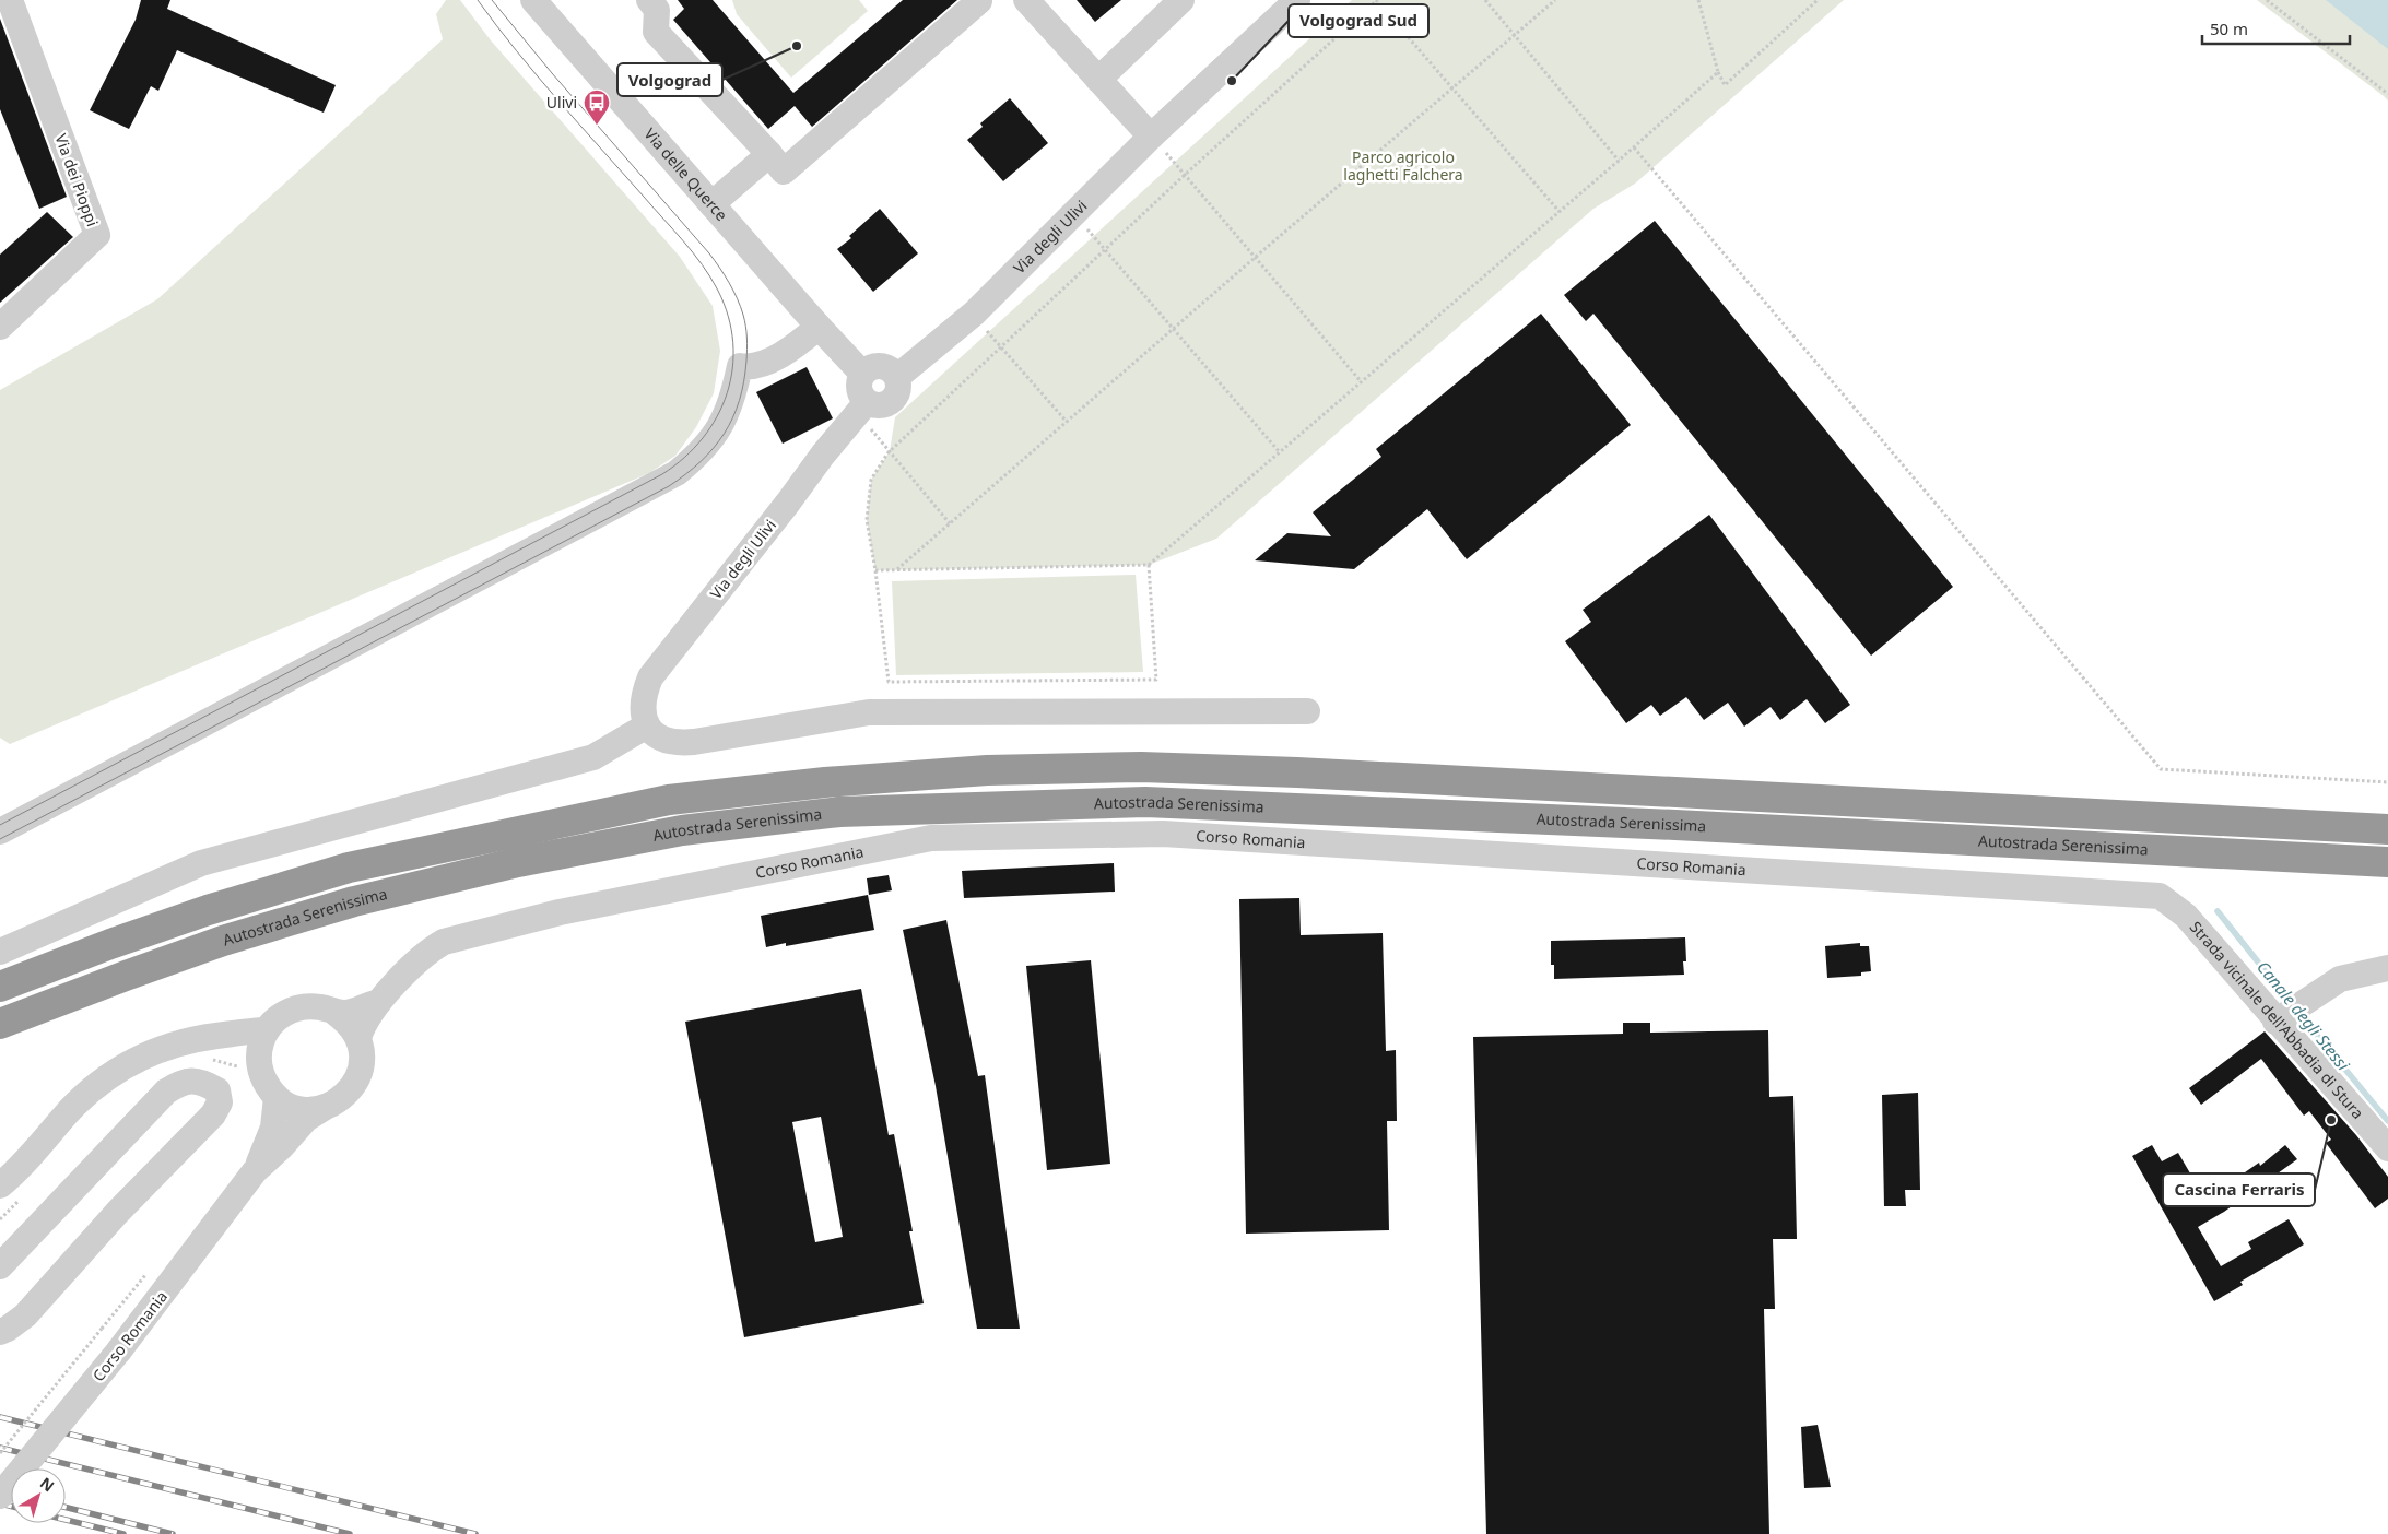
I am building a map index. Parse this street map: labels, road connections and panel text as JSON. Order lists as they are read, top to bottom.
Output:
{
  "streets": {
    "highway": ["Autostrada Serenissima"],
    "street": [
      "Via delle Querce",
      "Via dei Pioppi",
      "Via degli Ulivi",
      "Corso Romania",
      "Strada vicinale dell'Abbadia di Stura"
    ]
  },
  "crossings": [
    ["Via delle Querce", "Via degli Ulivi"],
    ["Corso Romania", "Strada vicinale dell'Abbadia di Stura"]
  ],
  "water": ["Canale degli Stessi"],
  "parks": ["Parco agricolo laghetti Falchera"],
  "places": {
    "other": ["Volgograd", "Volgograd Sud", "Cascina Ferraris"],
    "bus stop": ["Ulivi"]
  },
  "scale_bar": "50 m",
  "north": "top right"
}
